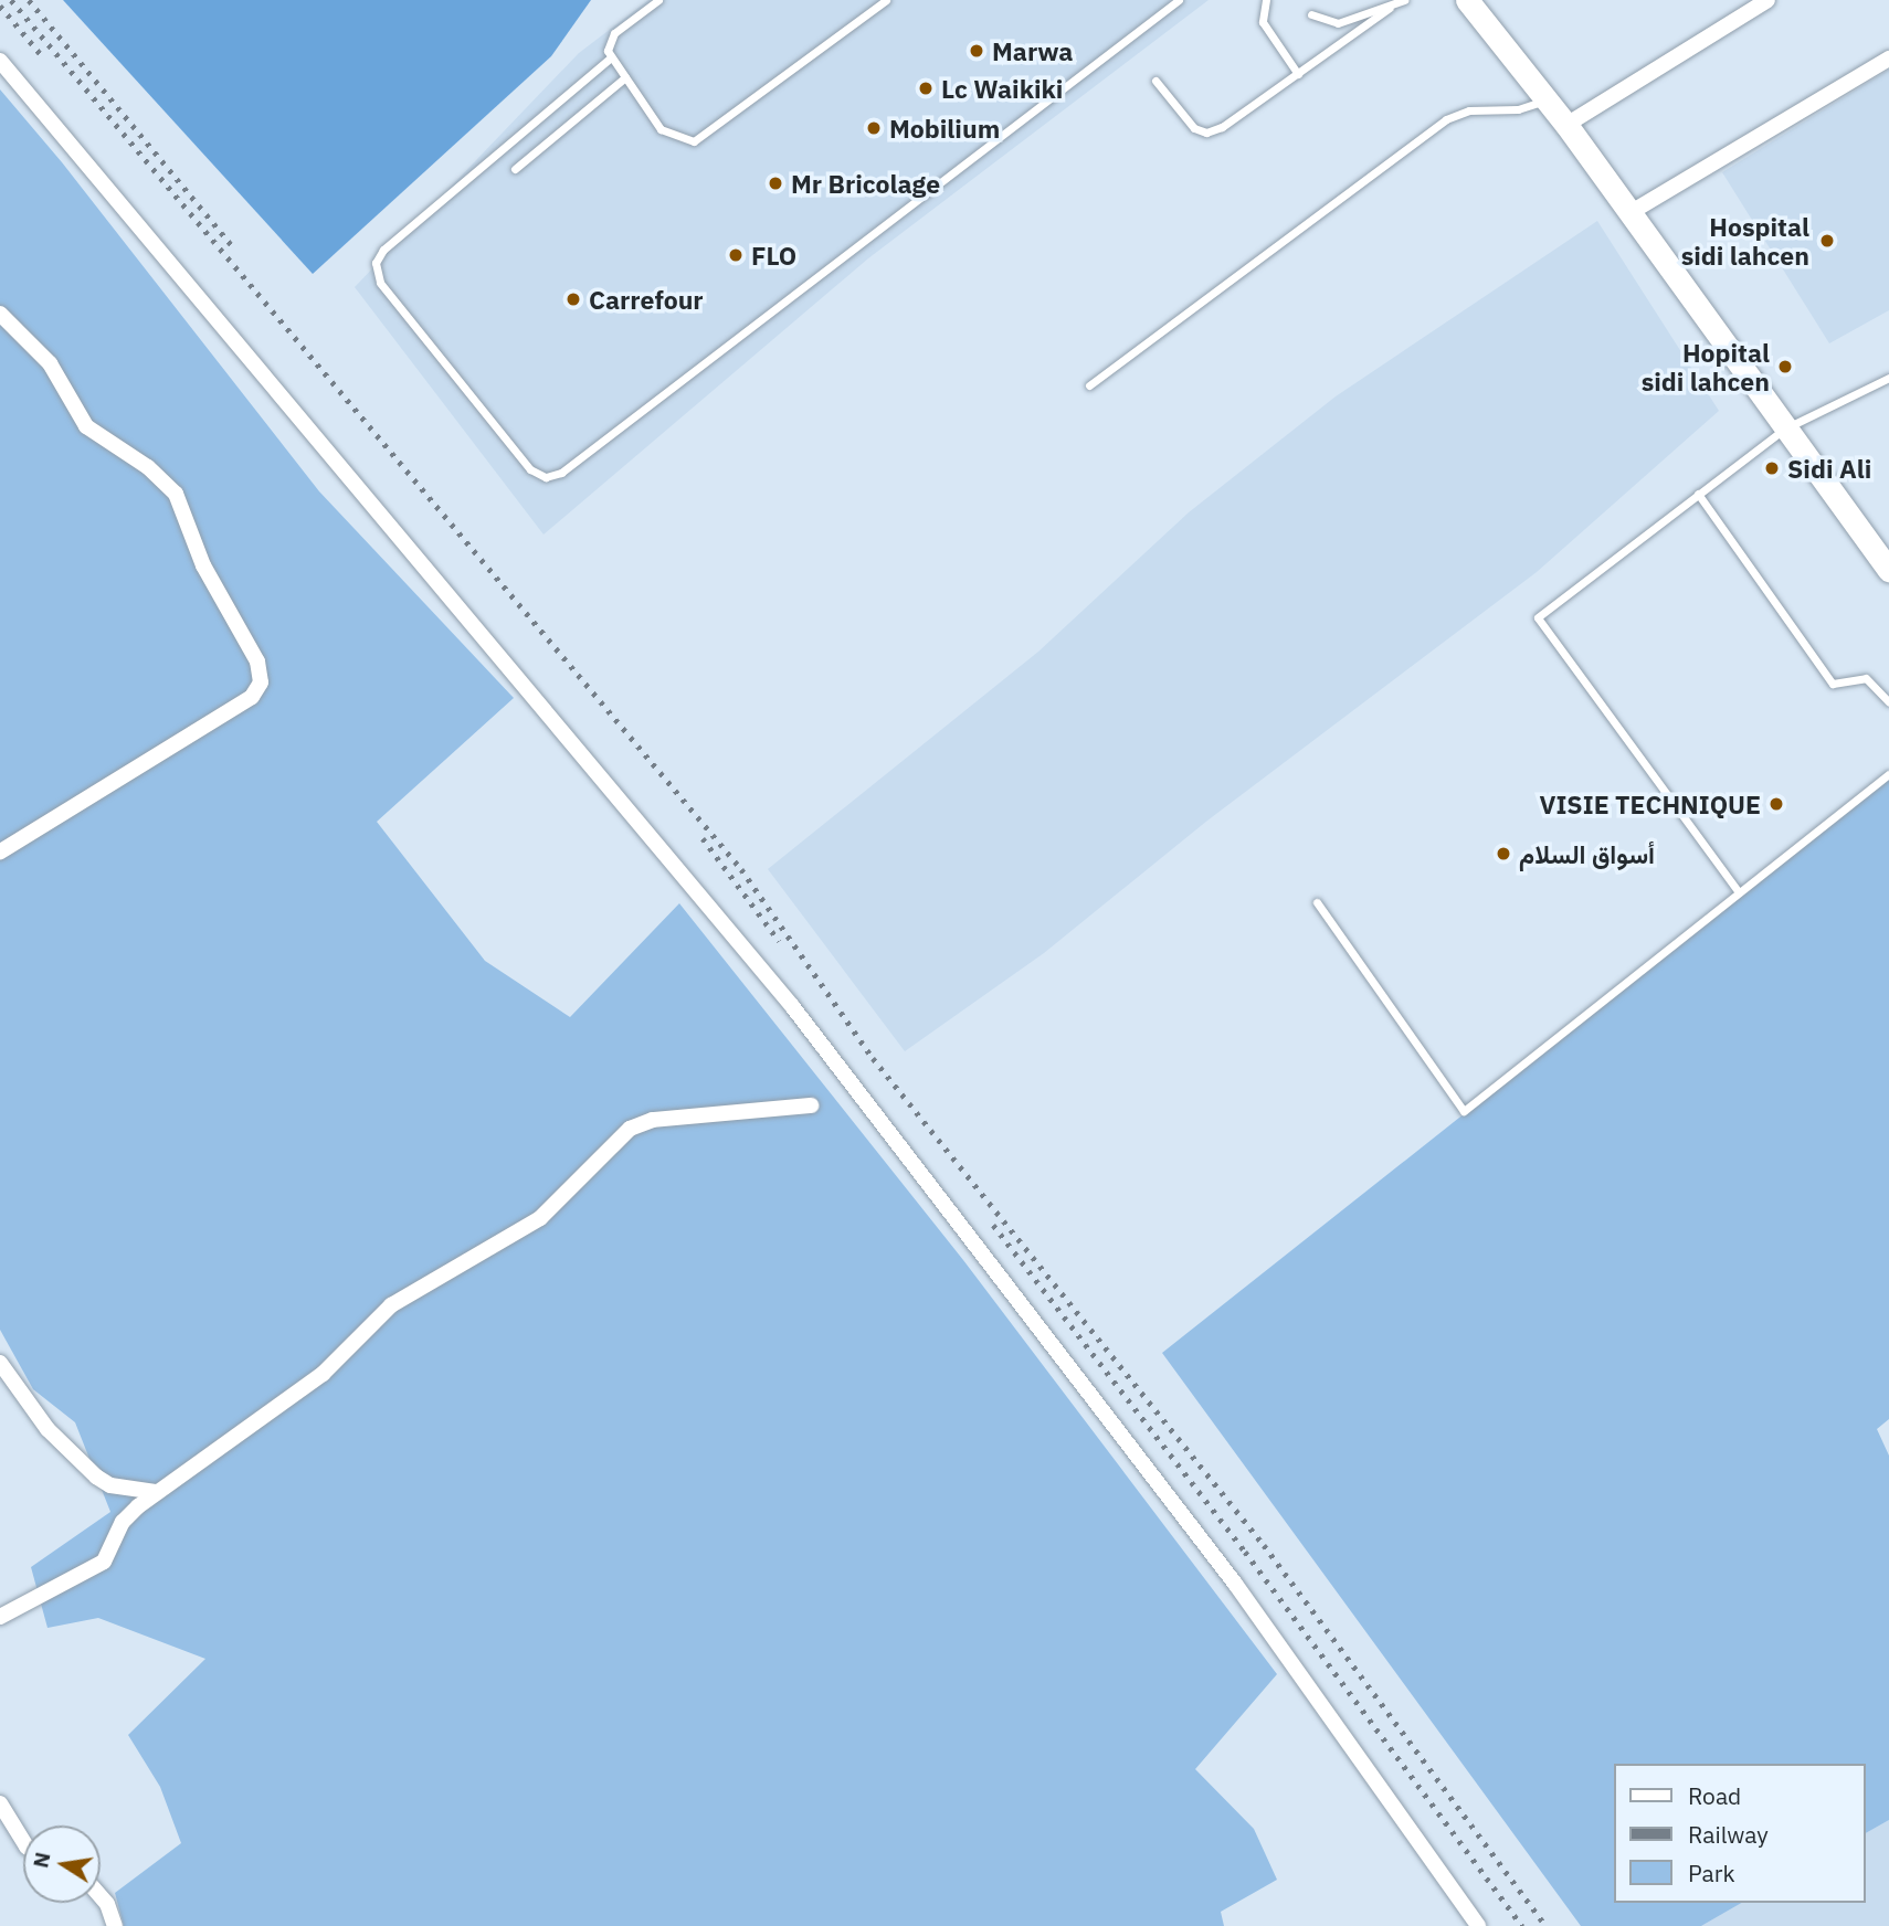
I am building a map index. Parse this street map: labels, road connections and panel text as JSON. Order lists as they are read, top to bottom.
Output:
{
  "places": [
    "Marwa",
    "Lc Waikiki",
    "Mobilium",
    "Mr Bricolage",
    "Hospital sidi lahcen",
    "FLO",
    "Carrefour",
    "Hopital sidi lahcen",
    "Sidi Ali",
    "VISIE TECHNIQUE",
    "أسواق السلام"
  ],
  "legend": ["Road", "Railway", "Park"],
  "north": "left"
}
